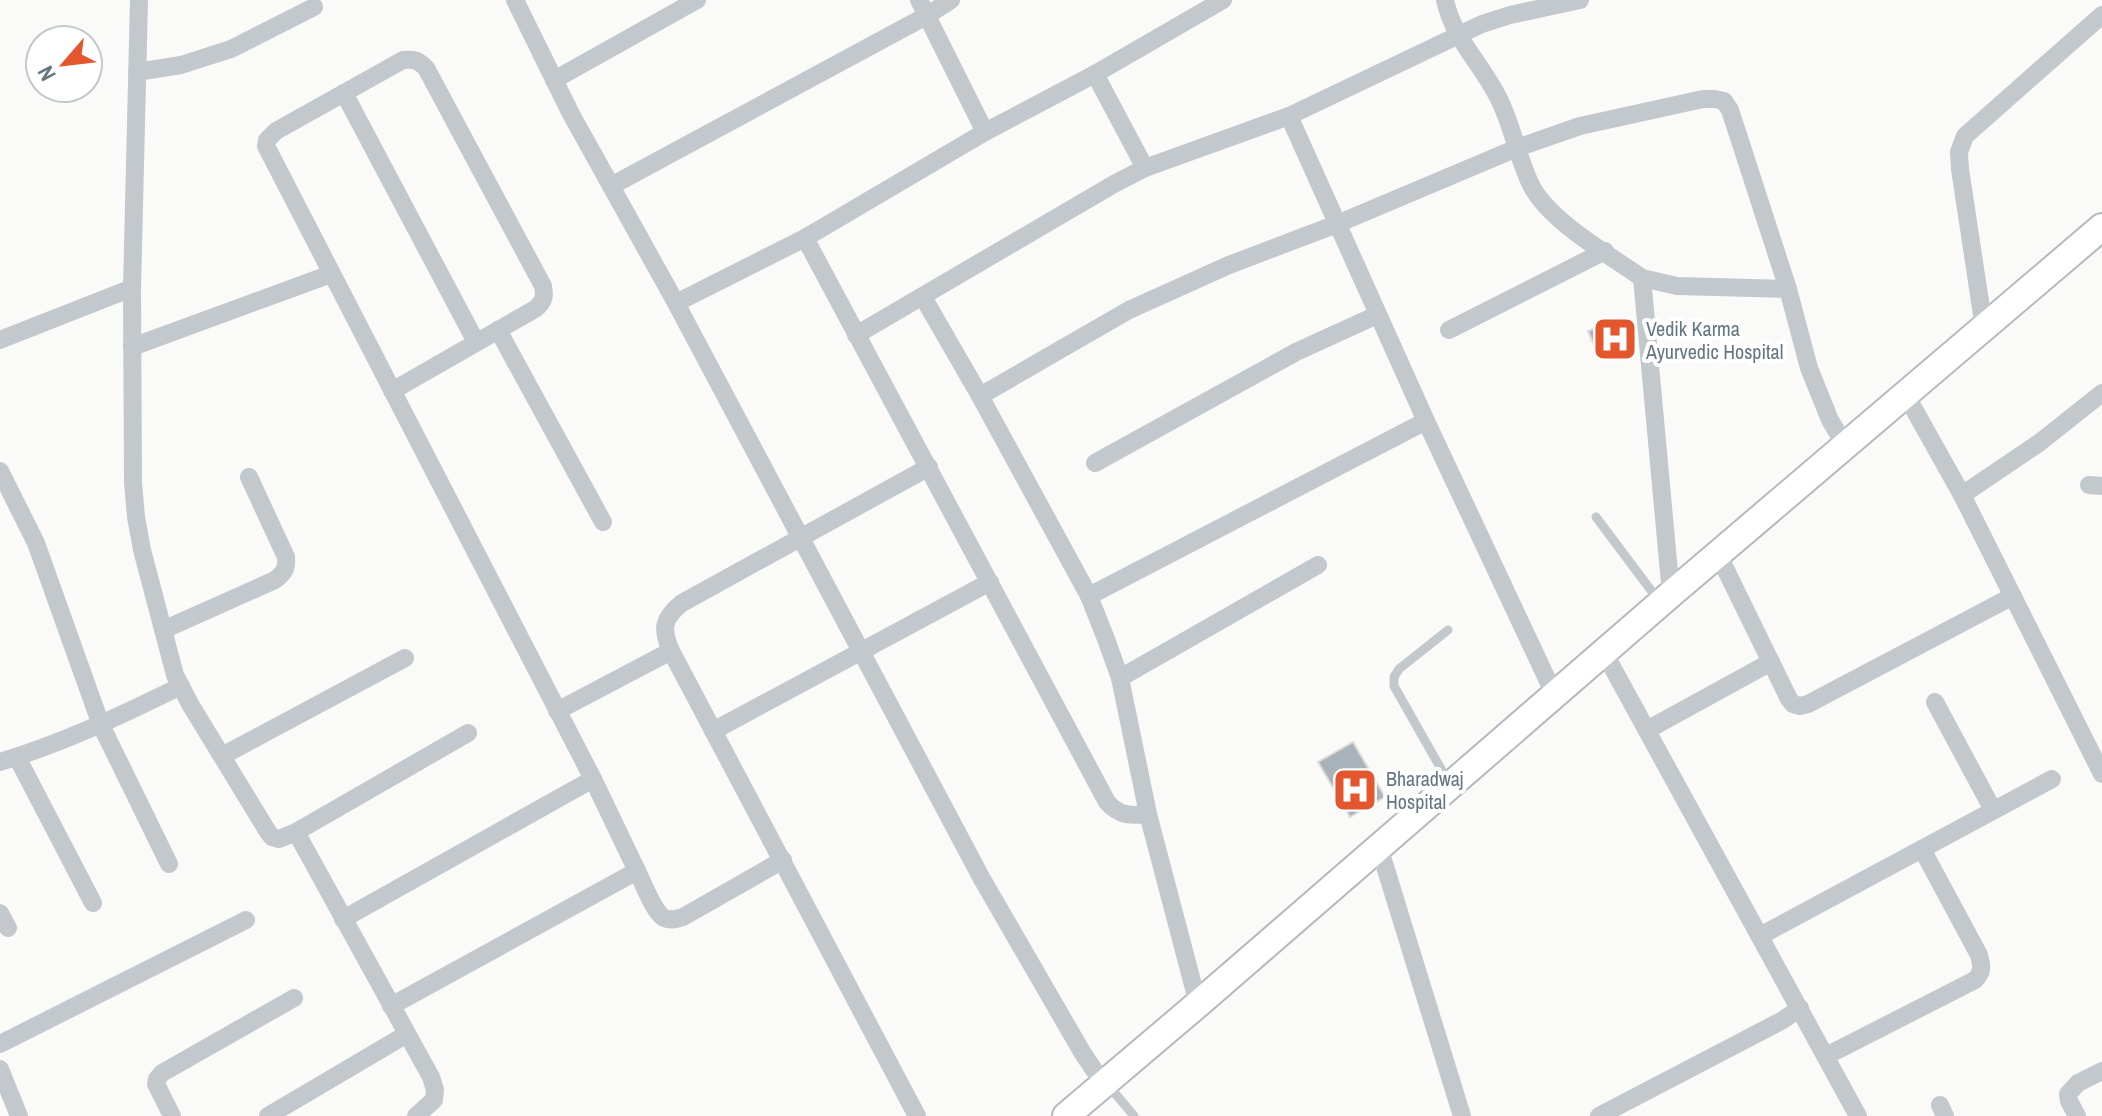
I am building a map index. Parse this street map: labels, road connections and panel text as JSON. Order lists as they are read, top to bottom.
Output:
{
  "places": {
    "hospital": ["Vedik Karma Ayurvedic Hospital", "Bharadwaj Hospital"]
  },
  "north": "bottom left"
}
